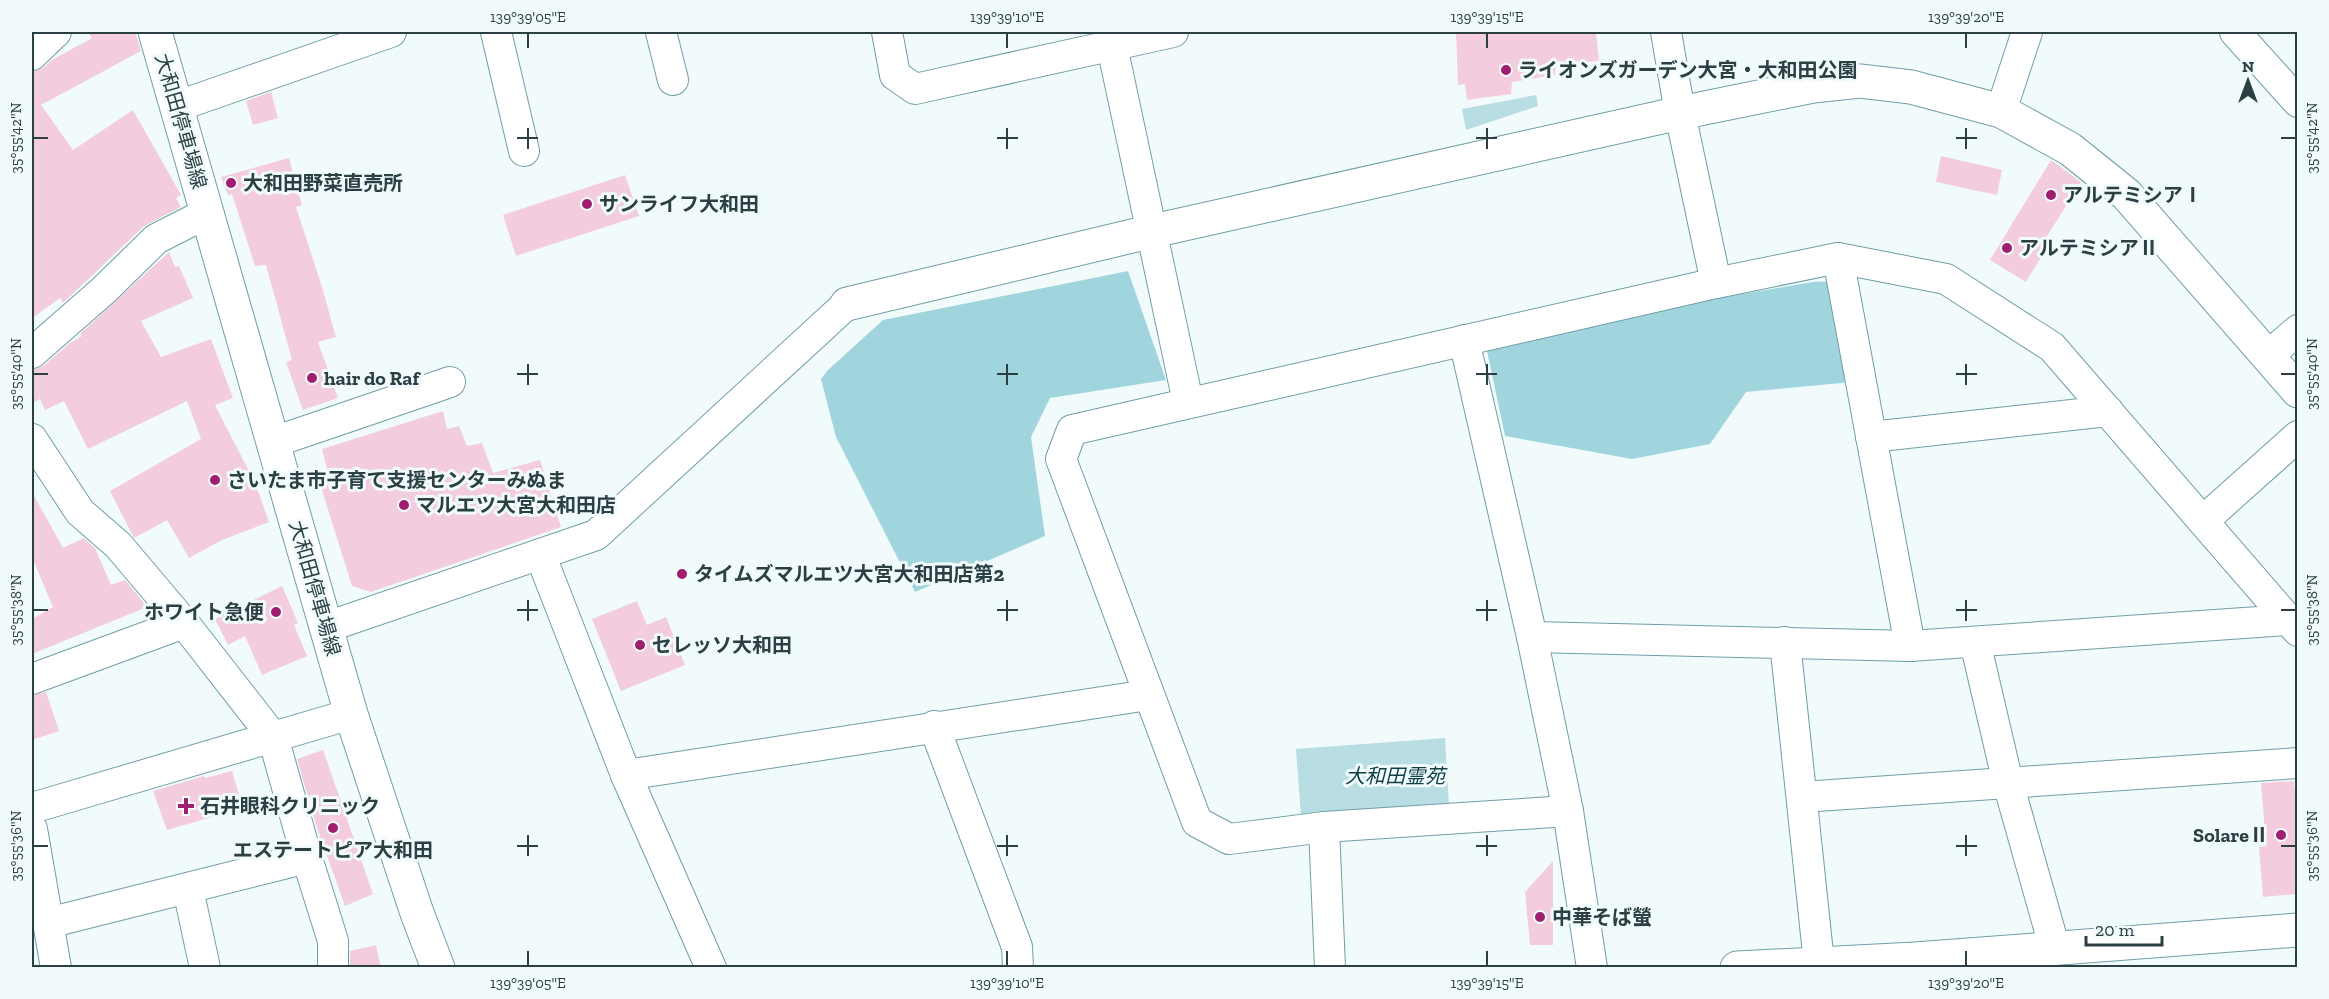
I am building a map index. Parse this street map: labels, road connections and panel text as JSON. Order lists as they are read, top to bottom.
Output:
{
  "streets": {
    "street": ["大和田停車場線"]
  },
  "parks": ["大和田霊苑"],
  "places": {
    "other": [
      "ライオンズガーデン大宮・大和田公園",
      "大和田野菜直売所",
      "アルテミシアⅠ",
      "サンライフ大和田",
      "アルテミシアⅡ",
      "hair do Raf",
      "さいたま市子育て支援センターみぬま",
      "マルエツ大宮大和田店",
      "タイムズマルエツ大宮大和田店第2",
      "ホワイト急便",
      "セレッソ大和田",
      "エステートピア大和田",
      "SolareⅡ",
      "中華そば螢"
    ],
    "health": ["石井眼科クリニック"]
  },
  "scale_bar": "20 m",
  "north": "top",
  "coordinates": [
    "139°39'05\"E",
    "139°39'10\"E",
    "139°39'15\"E",
    "139°39'20\"E",
    "35°55'42\"N",
    "35°55'40\"N",
    "35°55'38\"N",
    "35°55'36\"N"
  ]
}
